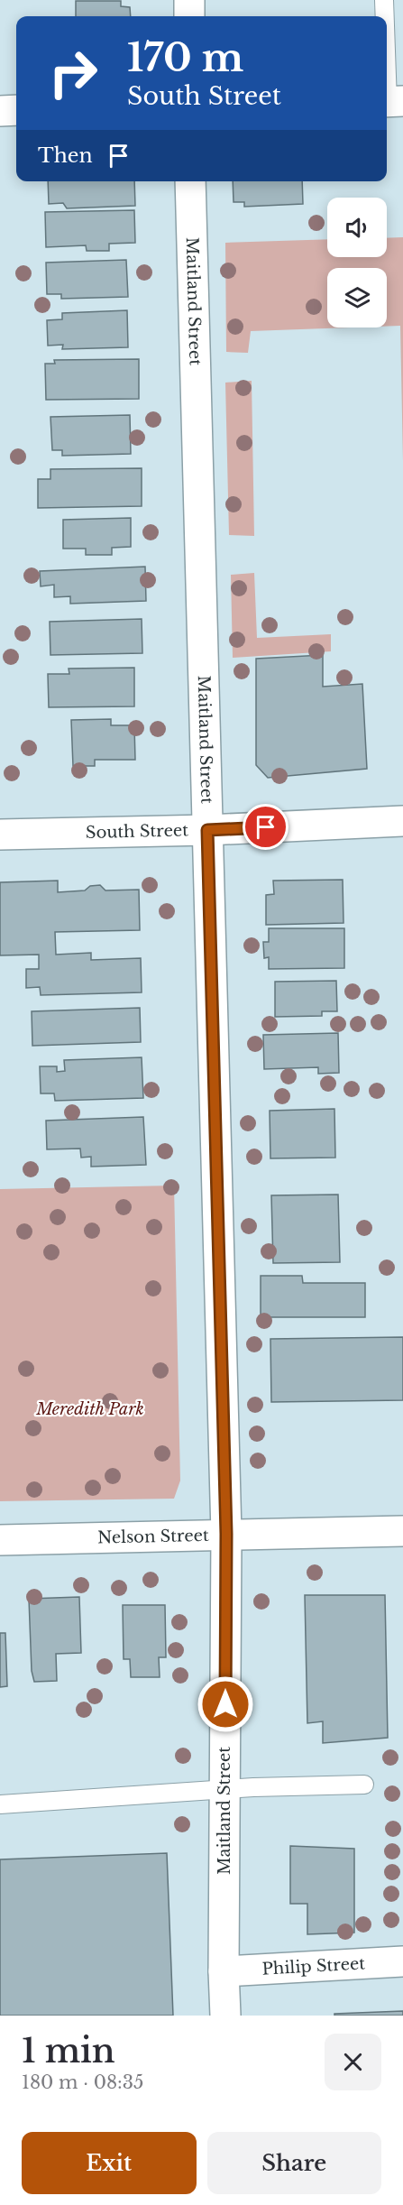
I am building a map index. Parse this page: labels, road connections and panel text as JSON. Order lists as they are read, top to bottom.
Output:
{
  "streets": {
    "street": [
      "Maitland Street",
      "South Street",
      "Nelson Street",
      "Philip Street"
    ]
  },
  "crossings": [
    ["Maitland Street", "South Street"],
    ["Maitland Street", "Nelson Street"],
    ["Maitland Street", "Philip Street"]
  ],
  "parks": ["Meredith Park"],
  "page": {
    "turn": ["170 m", "South Street"],
    "then": "Then",
    "heading": ["1 min", "180 m · 08:35"],
    "buttons": ["Exit", "Share"]
  }
}
